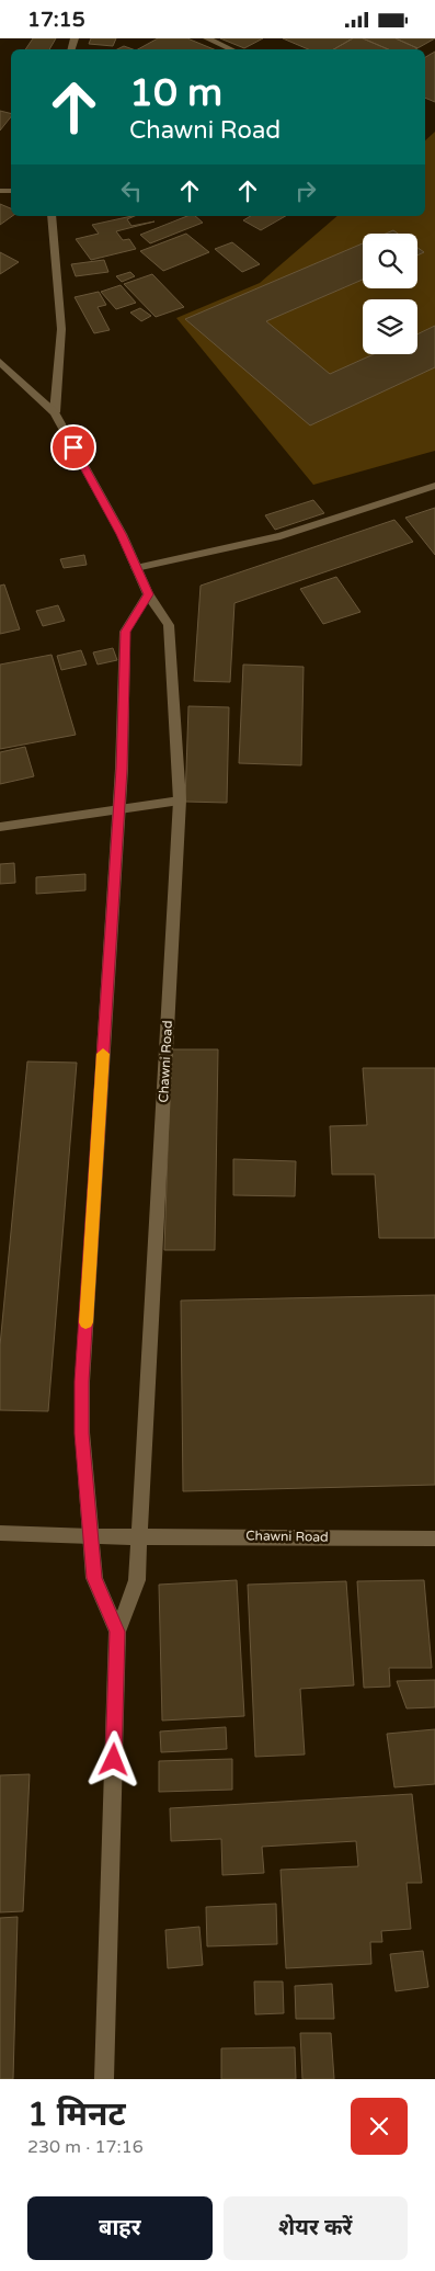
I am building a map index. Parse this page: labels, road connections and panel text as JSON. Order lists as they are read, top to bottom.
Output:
{
  "streets": {
    "street": ["Chawni Road"]
  },
  "page": {
    "status": "17:15",
    "turn": ["10 m", "Chawni Road"],
    "heading": ["1 मिनट", "230 m · 17:16"],
    "buttons": ["बाहर", "शेयर करें"]
  }
}
